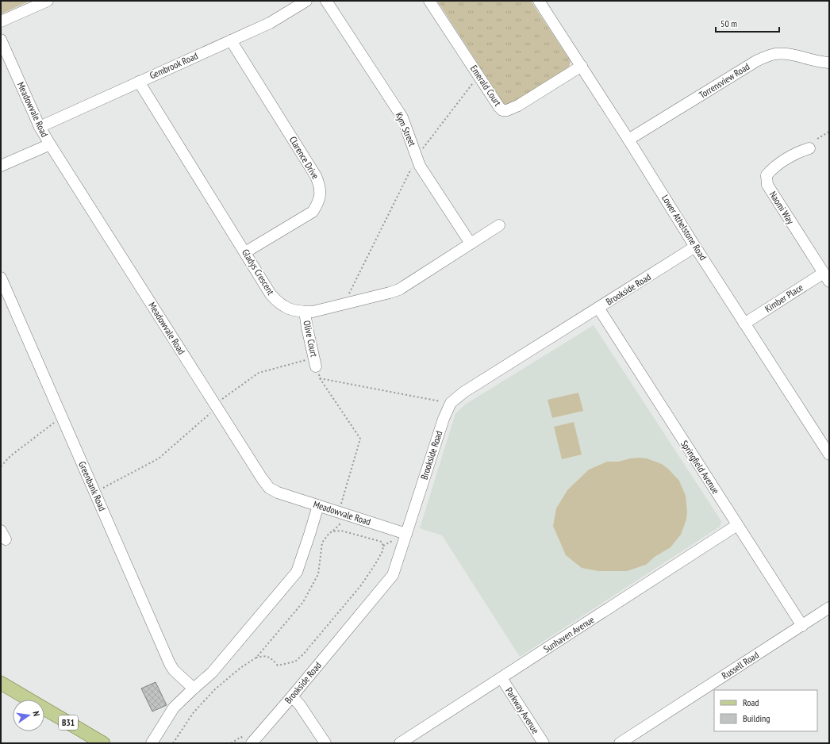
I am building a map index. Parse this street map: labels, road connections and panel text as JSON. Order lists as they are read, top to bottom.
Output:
{
  "streets": {
    "main road": ["B31"],
    "street": [
      "Gembrook Road",
      "Torrensview Road",
      "Emerald Court",
      "Meadowvale Road",
      "Kym Street",
      "Clarence Drive",
      "Naomi Way",
      "Lower Athelstone Road",
      "Gladys Crescent",
      "Brookside Road",
      "Kimber Place",
      "Olive Court",
      "Springfield Avenue",
      "Greenbank Road",
      "Sunhaven Avenue",
      "Russell Road",
      "Parkway Avenue"
    ]
  },
  "crossings": [
    ["Gembrook Road", "Meadowvale Road"],
    ["Gembrook Road", "Clarence Drive"],
    ["Gembrook Road", "Gladys Crescent"],
    ["Torrensview Road", "Lower Athelstone Road"],
    ["Emerald Court", "Lower Athelstone Road"],
    ["Meadowvale Road", "Brookside Road"],
    ["Kym Street", "Gladys Crescent"],
    ["Clarence Drive", "Gladys Crescent"],
    ["Naomi Way", "Kimber Place"],
    ["Lower Athelstone Road", "Brookside Road"],
    ["Lower Athelstone Road", "Kimber Place"],
    ["Gladys Crescent", "Olive Court"],
    ["Brookside Road", "Springfield Avenue"],
    ["Springfield Avenue", "Sunhaven Avenue"],
    ["Springfield Avenue", "Russell Road"],
    ["Sunhaven Avenue", "Parkway Avenue"]
  ],
  "legend": ["Road", "Building"],
  "scale_bar": "50 m",
  "north": "right"
}
